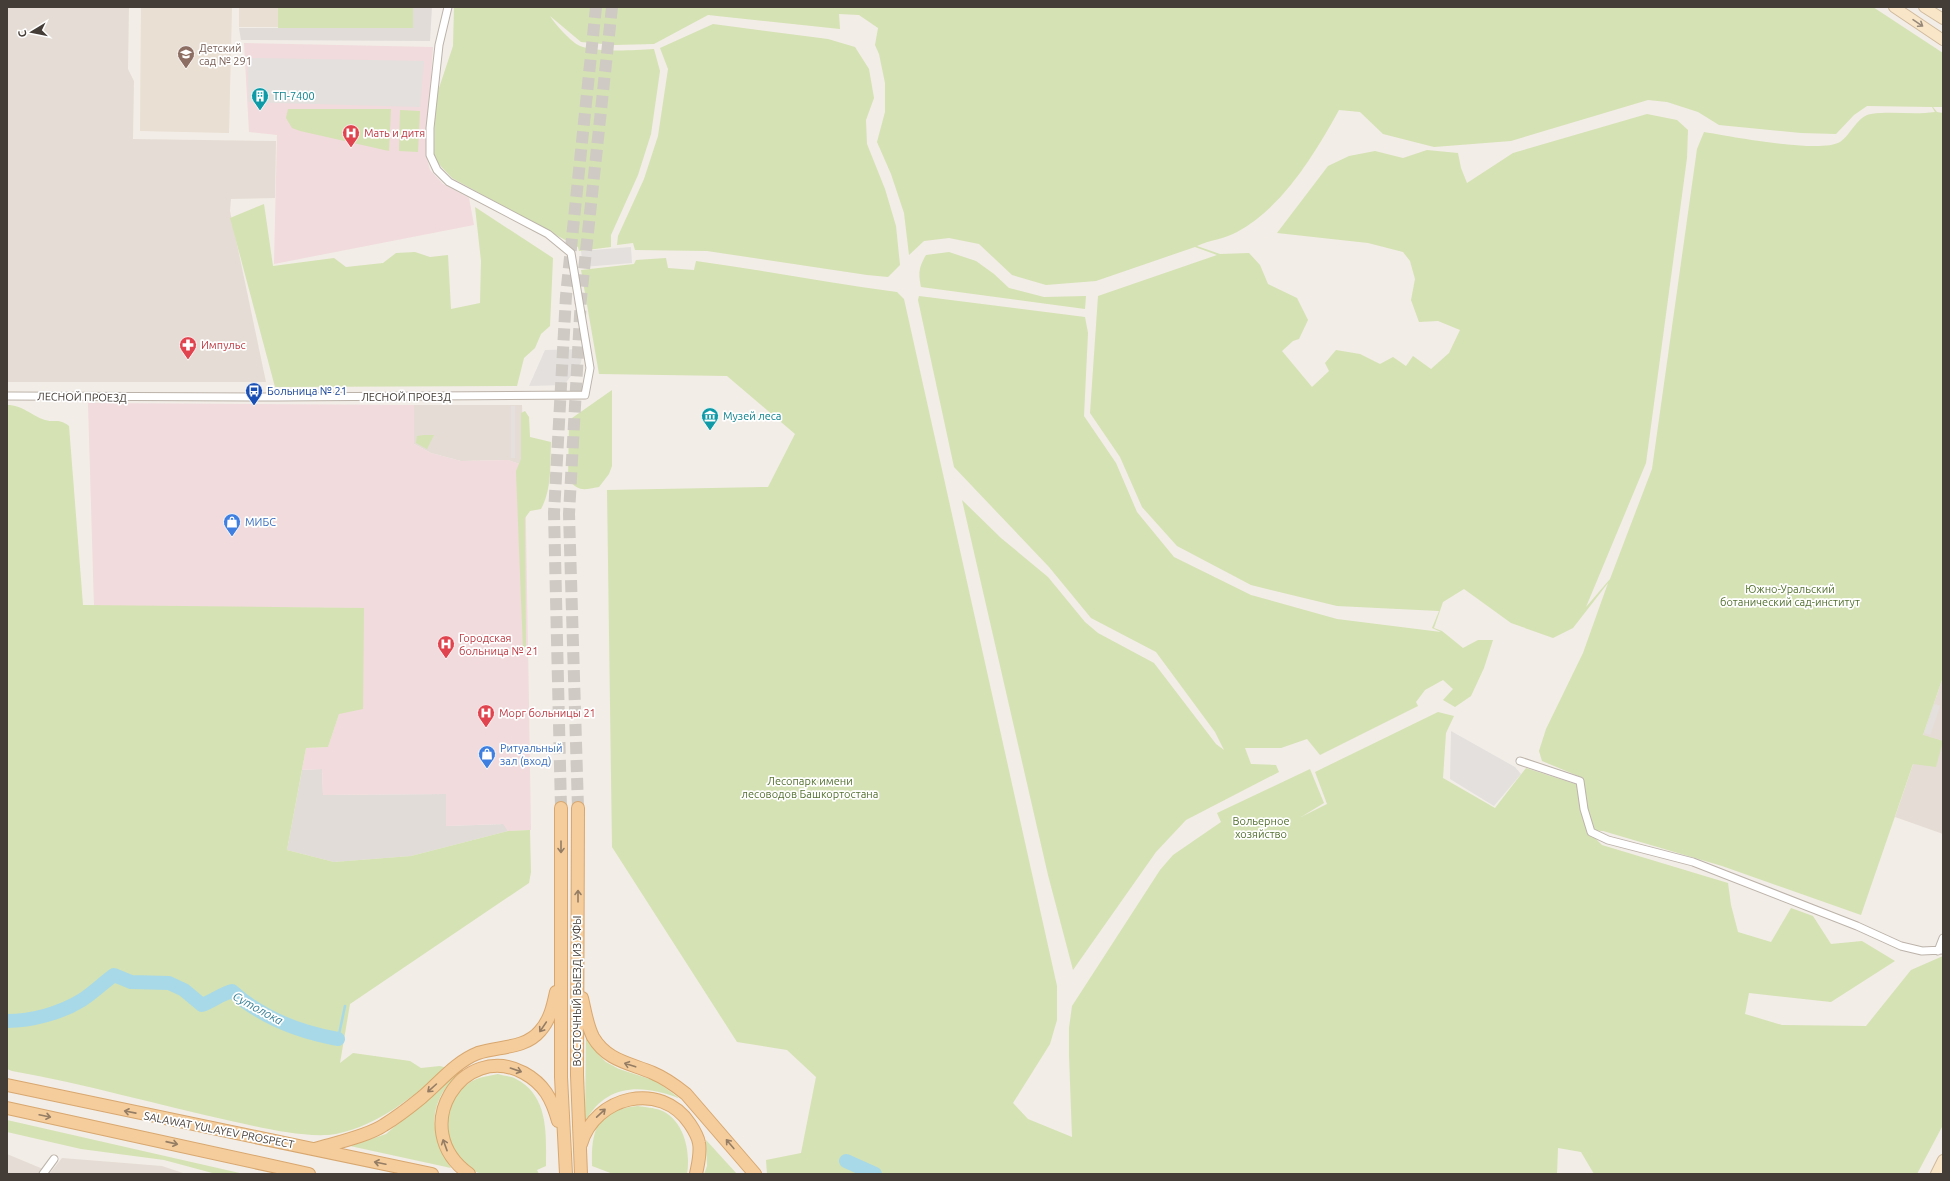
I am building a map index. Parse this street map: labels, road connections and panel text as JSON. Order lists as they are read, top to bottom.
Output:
{
  "streets": {
    "main road": ["ВОСТОЧНЫЙ ВЫЕЗД ИЗ УФЫ", "SALAWAT YULAYEV PROSPECT"],
    "street": ["ЛЕСНОЙ ПРОЕЗД"]
  },
  "water": ["Сутолока"],
  "parks": ["Южно-Уральский ботанический сад-институт", "Лесопарк имени лесоводов Башкортостана", "Вольерное хозяйство"],
  "places": {
    "school or university": ["Детский сад № 291"],
    "building": ["ТП-7400"],
    "hospital": ["Мать и дитя", "Городская больница № 21", "Морг больницы 21"],
    "pharmacy": ["Импульс"],
    "bus stop": ["Больница № 21"],
    "museum": ["Музей леса"],
    "shop": ["МИБС", "Ритуальный зал (вход)"]
  },
  "north": "left"
}
